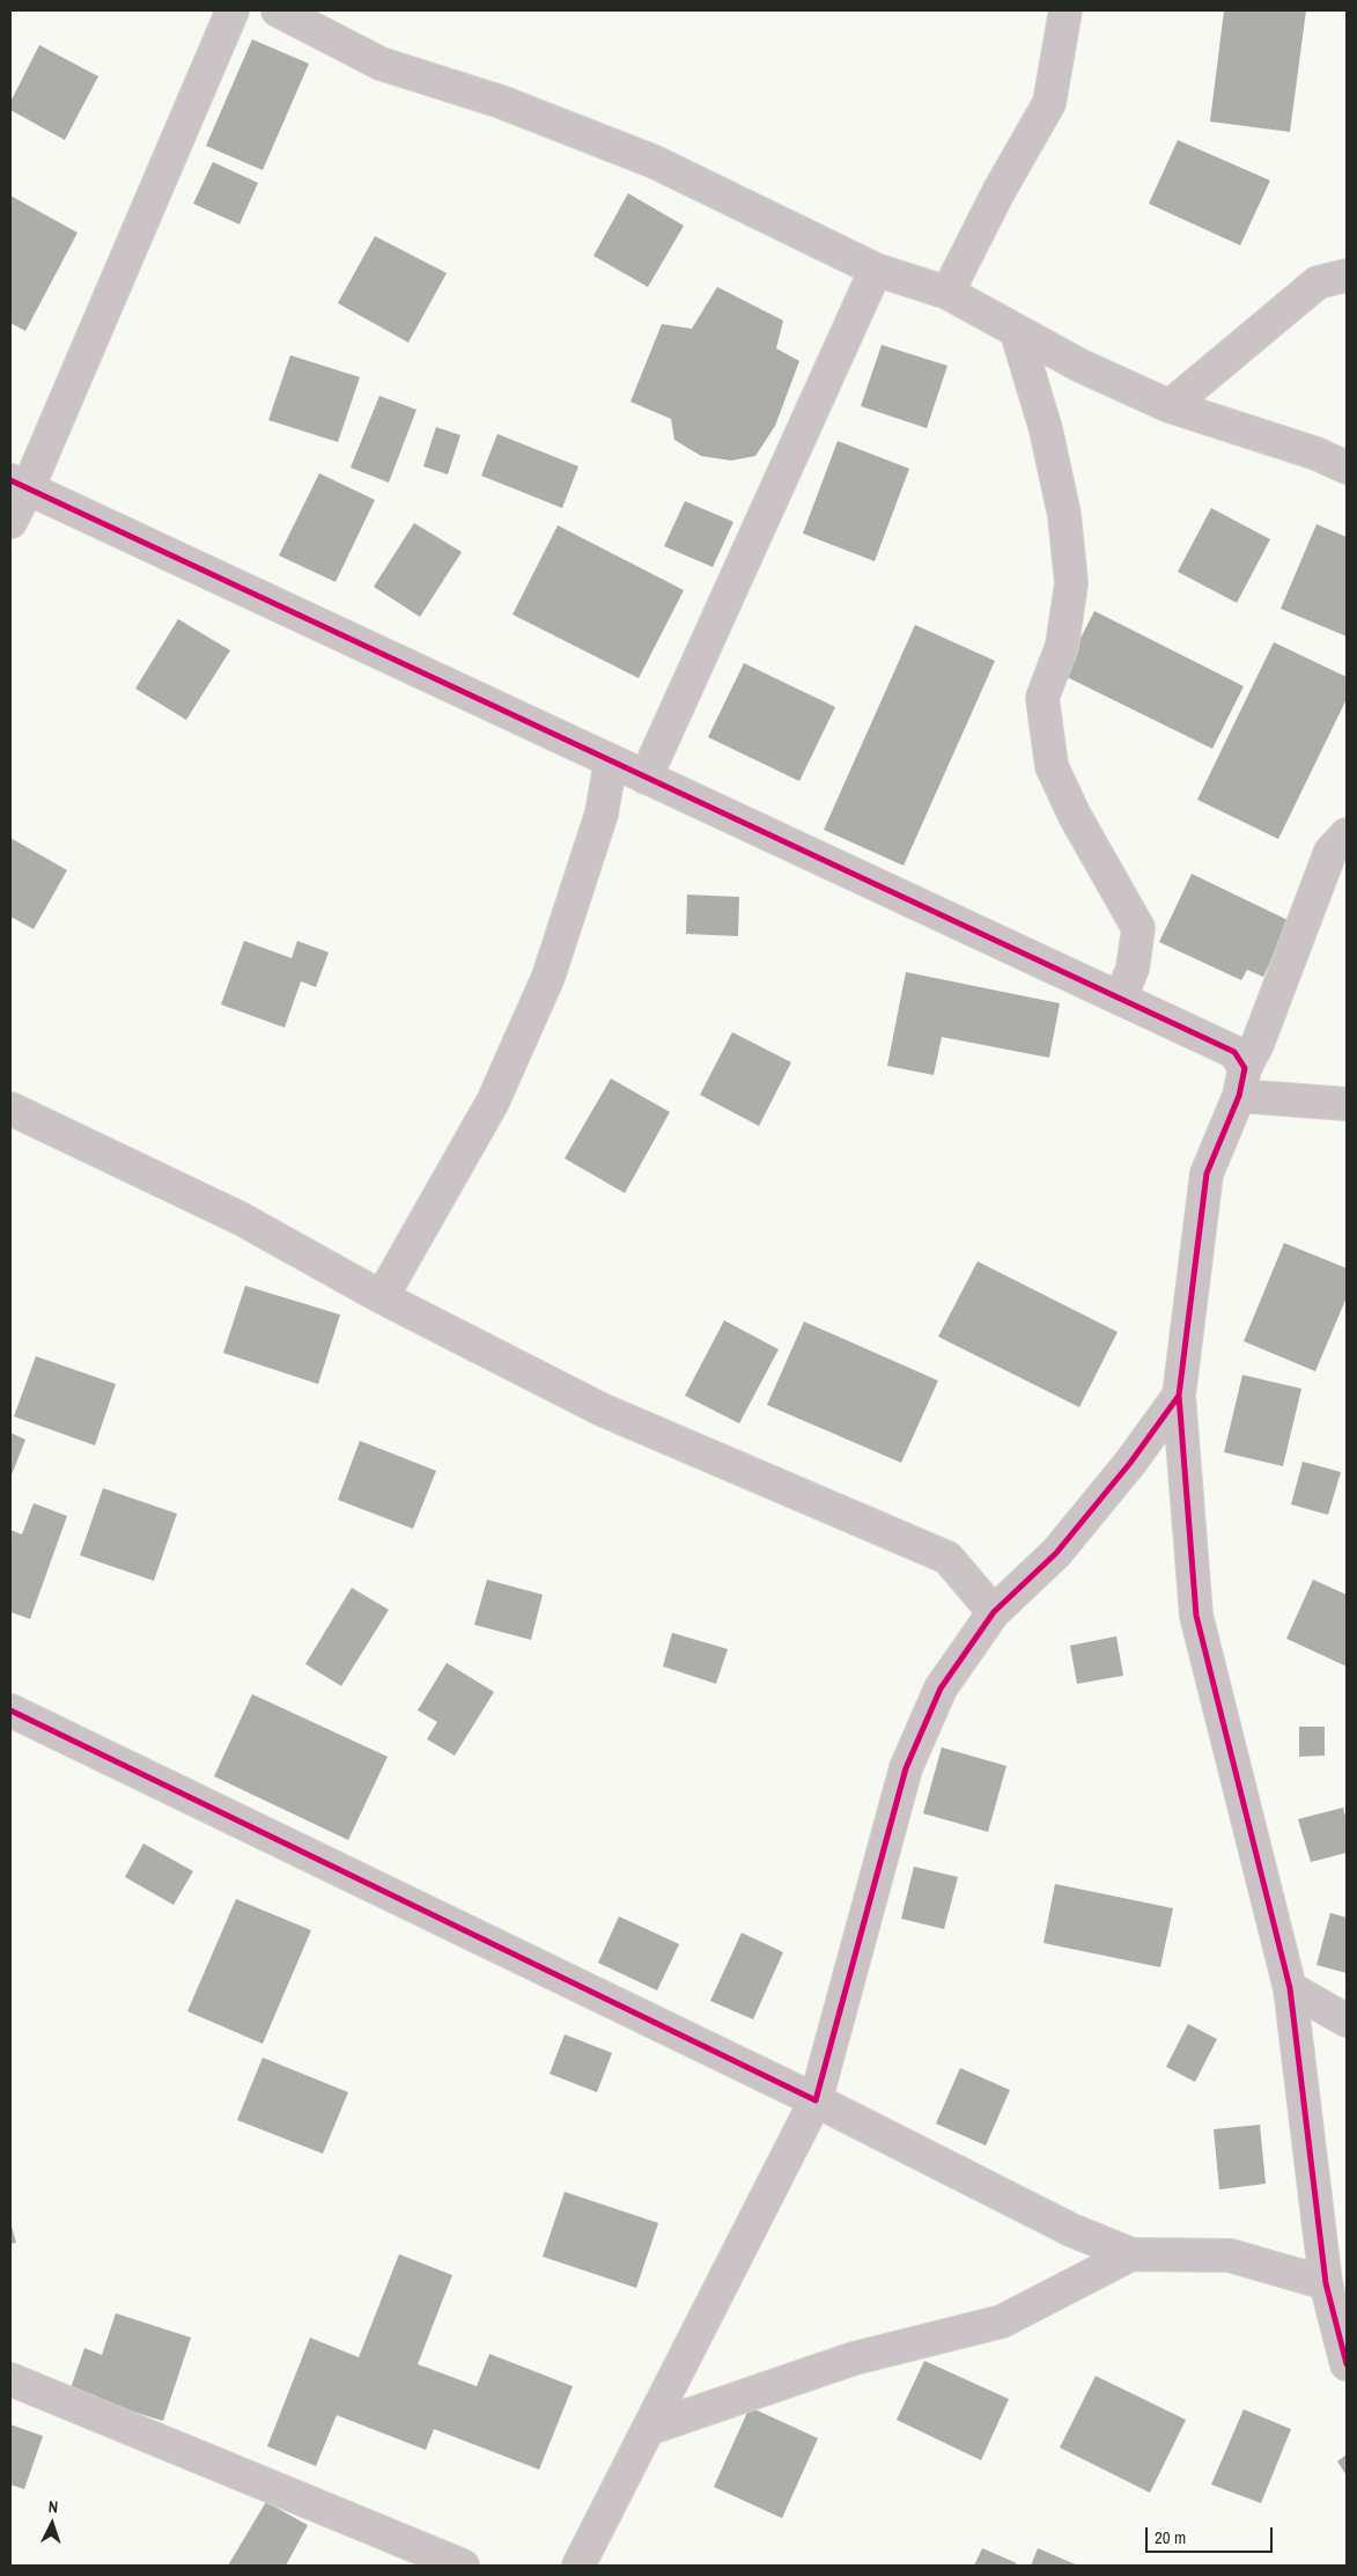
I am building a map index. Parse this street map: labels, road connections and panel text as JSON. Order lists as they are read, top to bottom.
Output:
{
  "scale_bar": "20 m",
  "north": "top"
}
